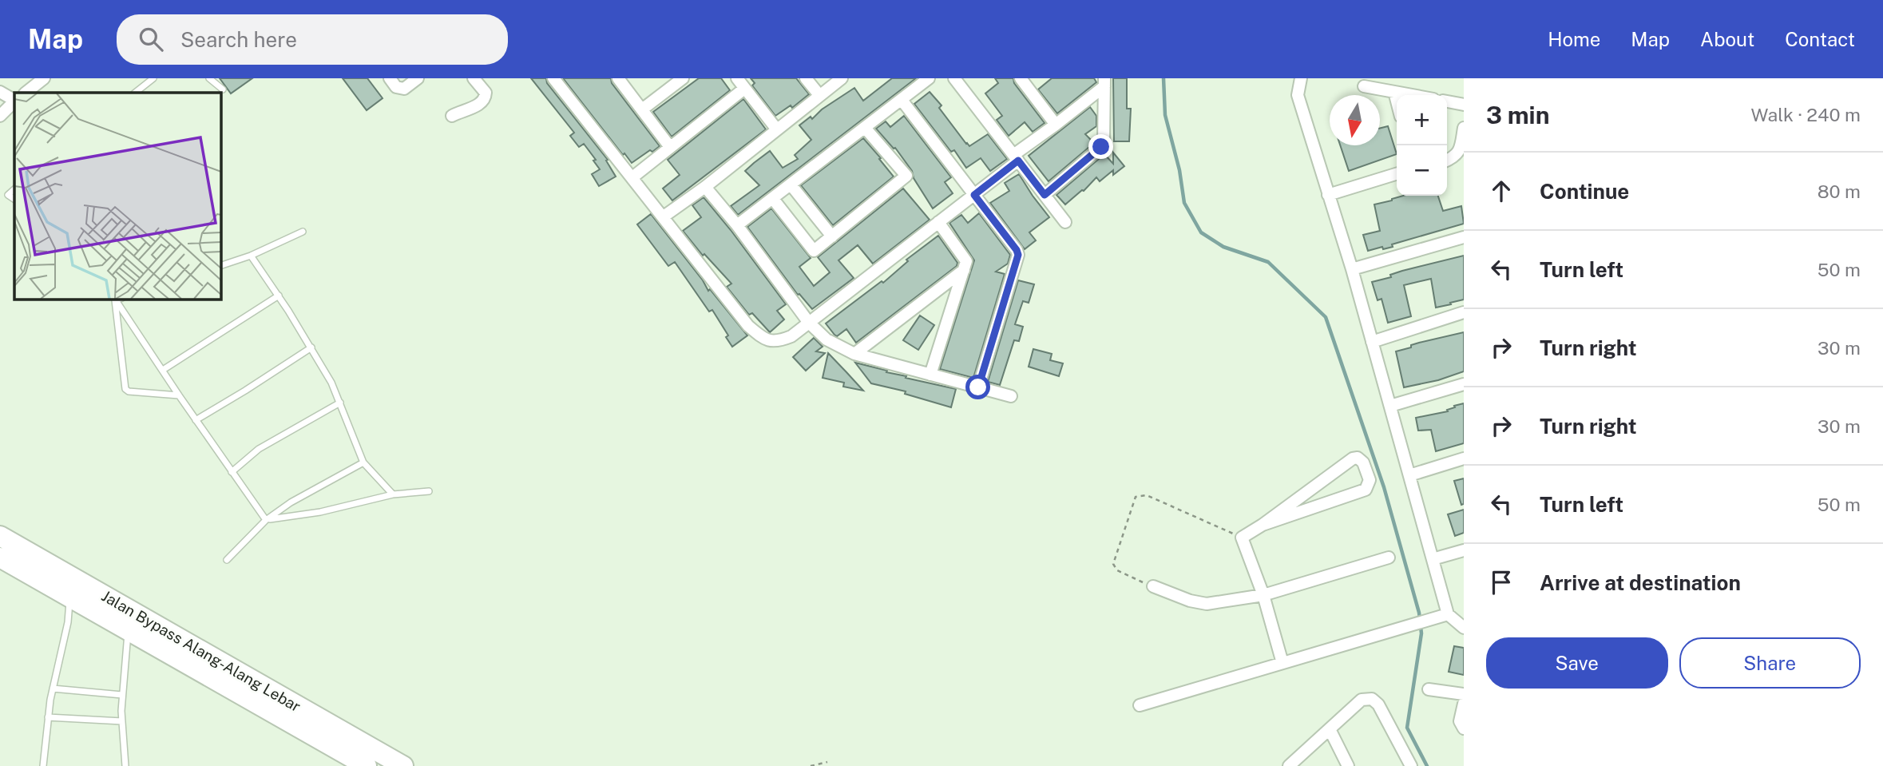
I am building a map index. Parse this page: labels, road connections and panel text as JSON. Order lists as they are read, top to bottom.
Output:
{
  "streets": {
    "highway": ["Jalan Bypass Alang-Alang Lebar"]
  },
  "north": "bottom",
  "page": {
    "header": "Map",
    "search": "Search here",
    "nav": [
      "Home",
      "Map",
      "About",
      "Contact"
    ],
    "heading": ["3 min", "Walk · 240 m"],
    "map_buttons": ["+", "−"],
    "list": [
      ["Continue", "80 m"],
      ["Turn left", "50 m"],
      ["Turn right", "30 m"],
      ["Turn right", "30 m"],
      ["Turn left", "50 m"],
      "Arrive at destination"
    ],
    "buttons": ["Save", "Share"]
  }
}
